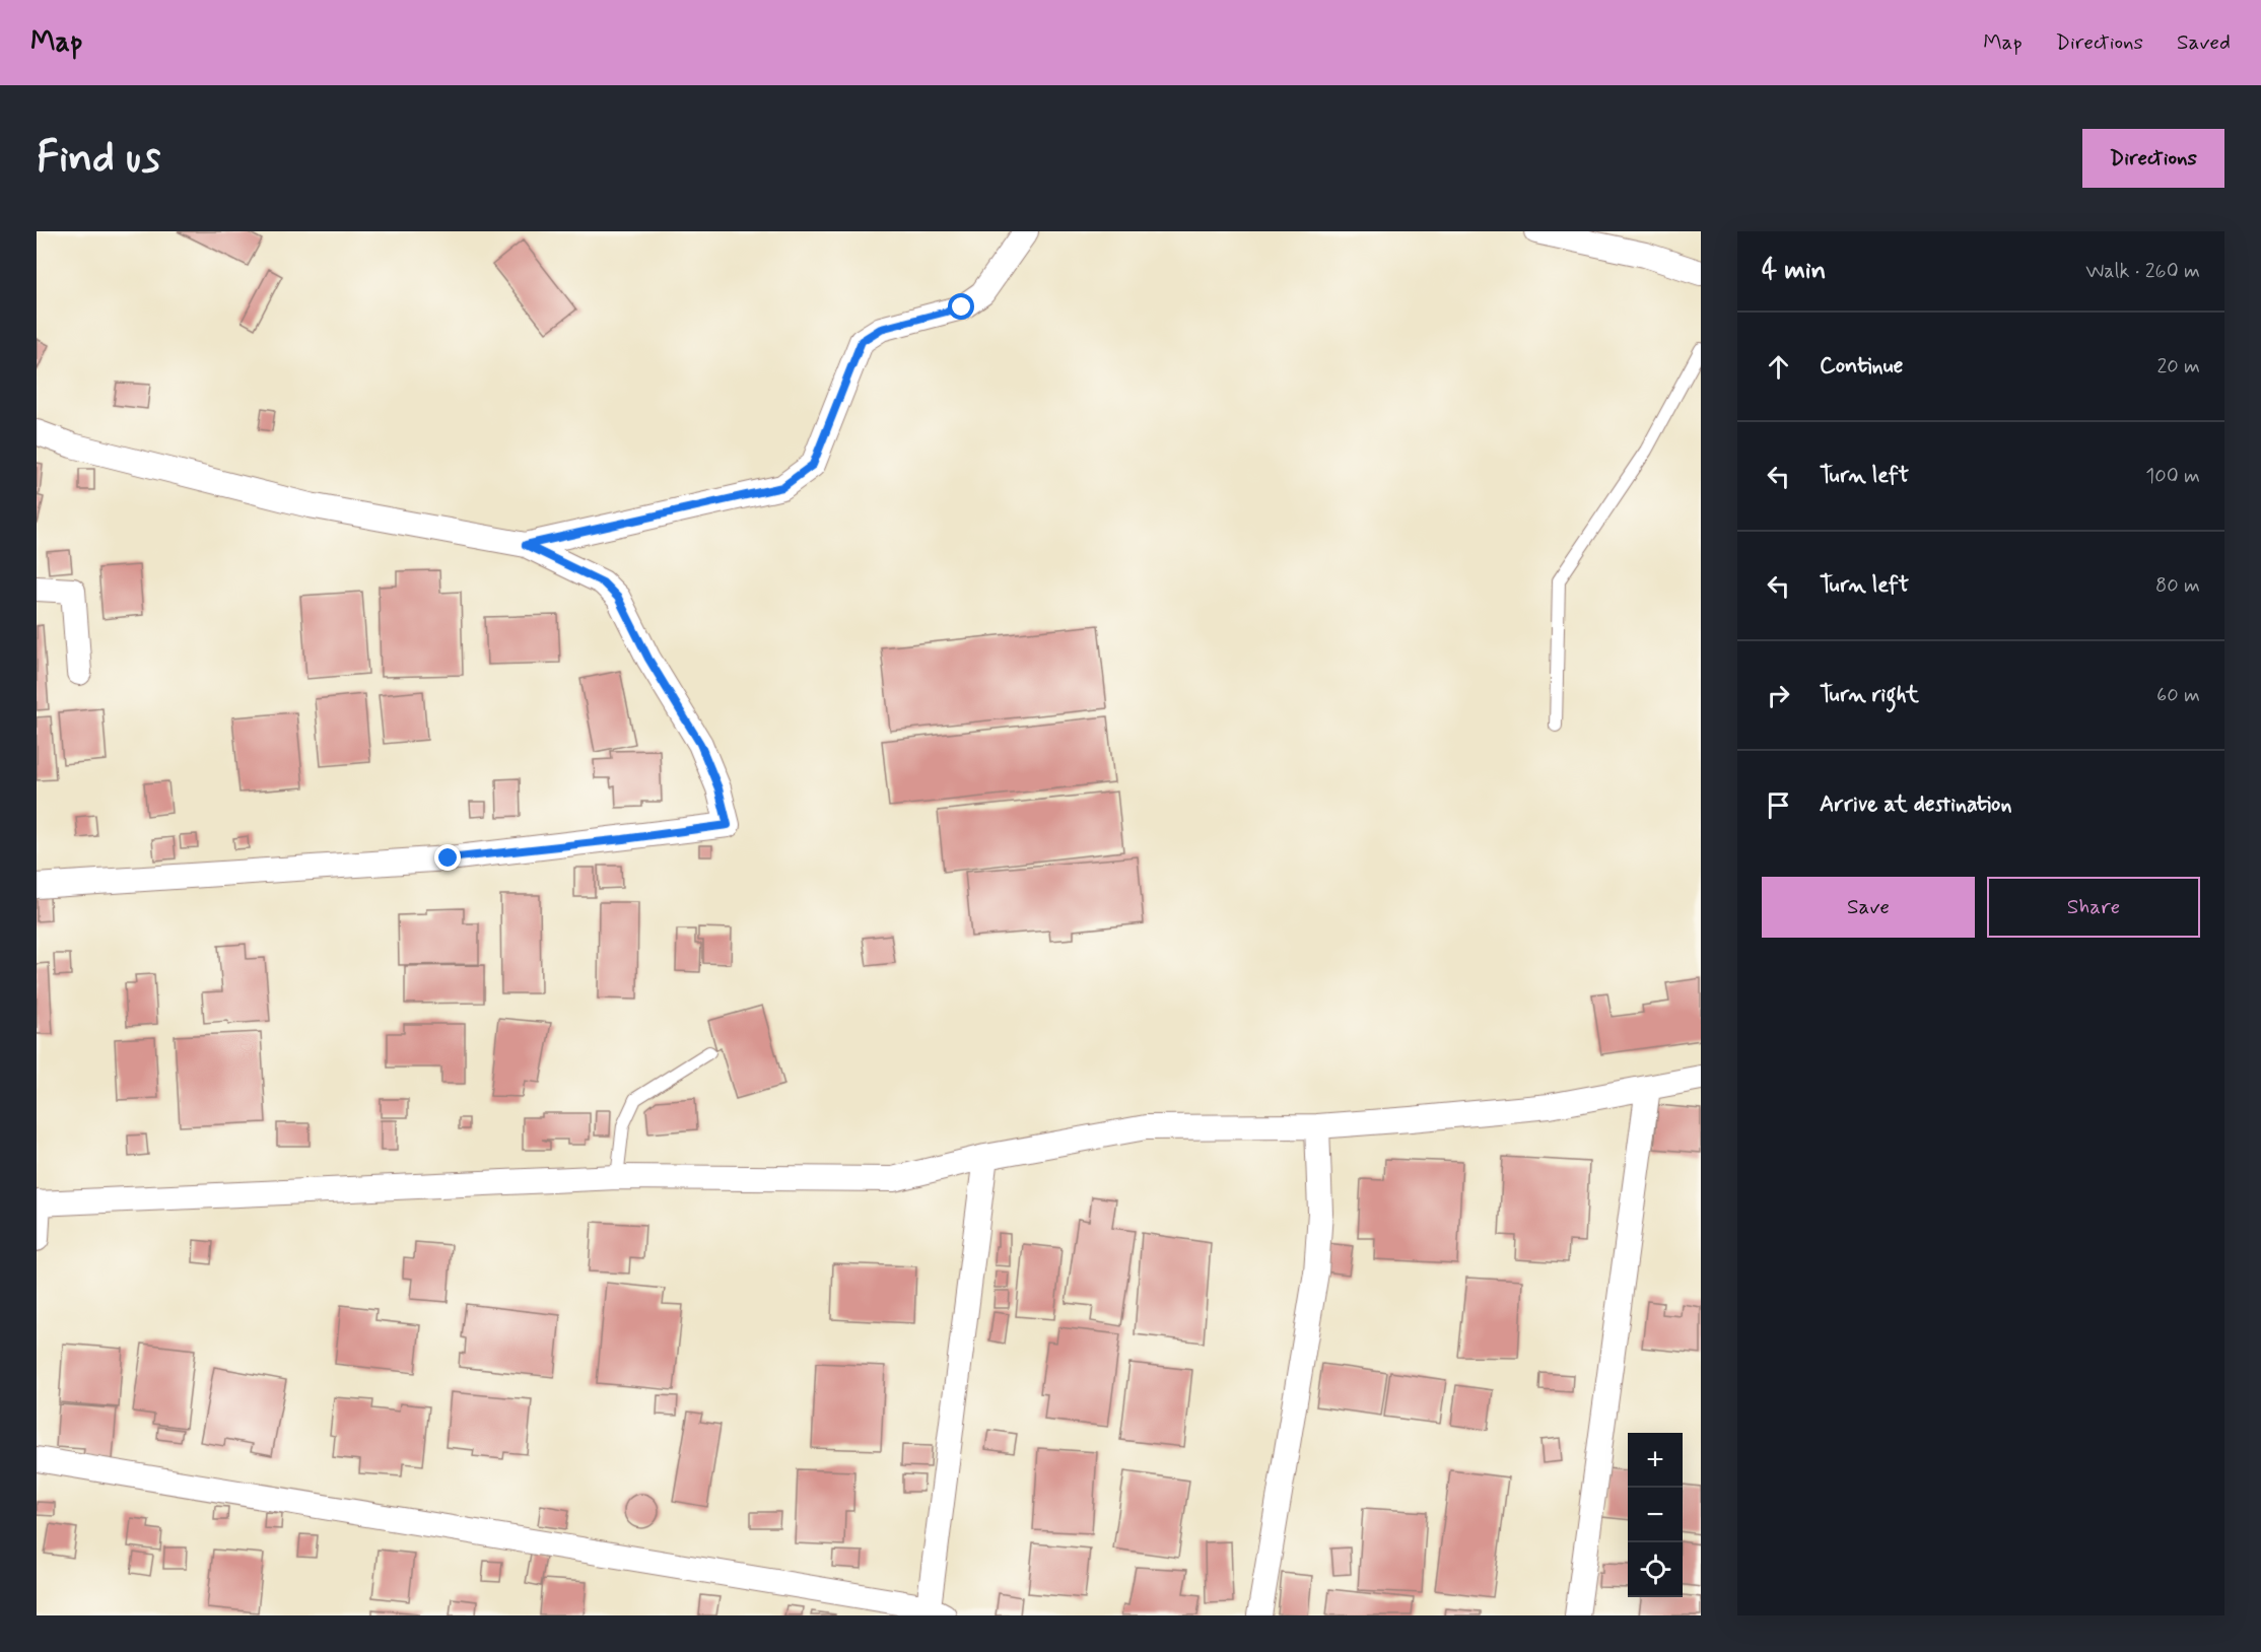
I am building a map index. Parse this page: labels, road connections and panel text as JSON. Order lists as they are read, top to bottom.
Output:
{
  "page": {
    "header": "Map",
    "nav": ["Map", "Directions", "Saved"],
    "buttons": [
      "Directions",
      ["Save", "Share"]
    ],
    "title": "Find us",
    "heading": ["4 min", "Walk · 260 m"],
    "list": [
      ["Continue", "20 m"],
      ["Turn left", "100 m"],
      ["Turn left", "80 m"],
      ["Turn right", "60 m"],
      "Arrive at destination"
    ],
    "map_buttons": ["+", "−"]
  }
}
